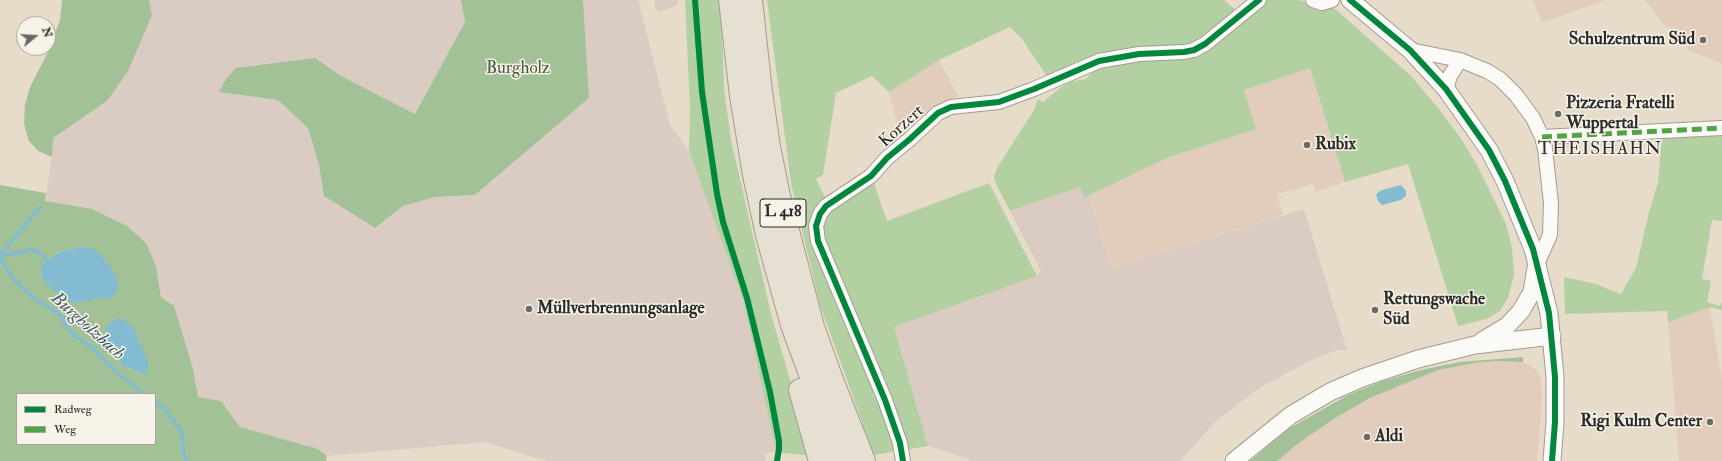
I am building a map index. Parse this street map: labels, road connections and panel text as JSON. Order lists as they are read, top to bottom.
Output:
{
  "streets": {
    "highway": ["L 418"],
    "street": ["Korzert"]
  },
  "districts": ["THEISHAHN"],
  "water": ["Burgholzbach"],
  "parks": ["Burgholz"],
  "places": [
    "Schulzentrum Süd",
    "Pizzeria Fratelli Wuppertal",
    "Rubix",
    "Müllverbrennungsanlage",
    "Rettungswache Süd",
    "Rigi Kulm Center",
    "Aldi"
  ],
  "legend": ["Radweg", "Weg"],
  "north": "right"
}
